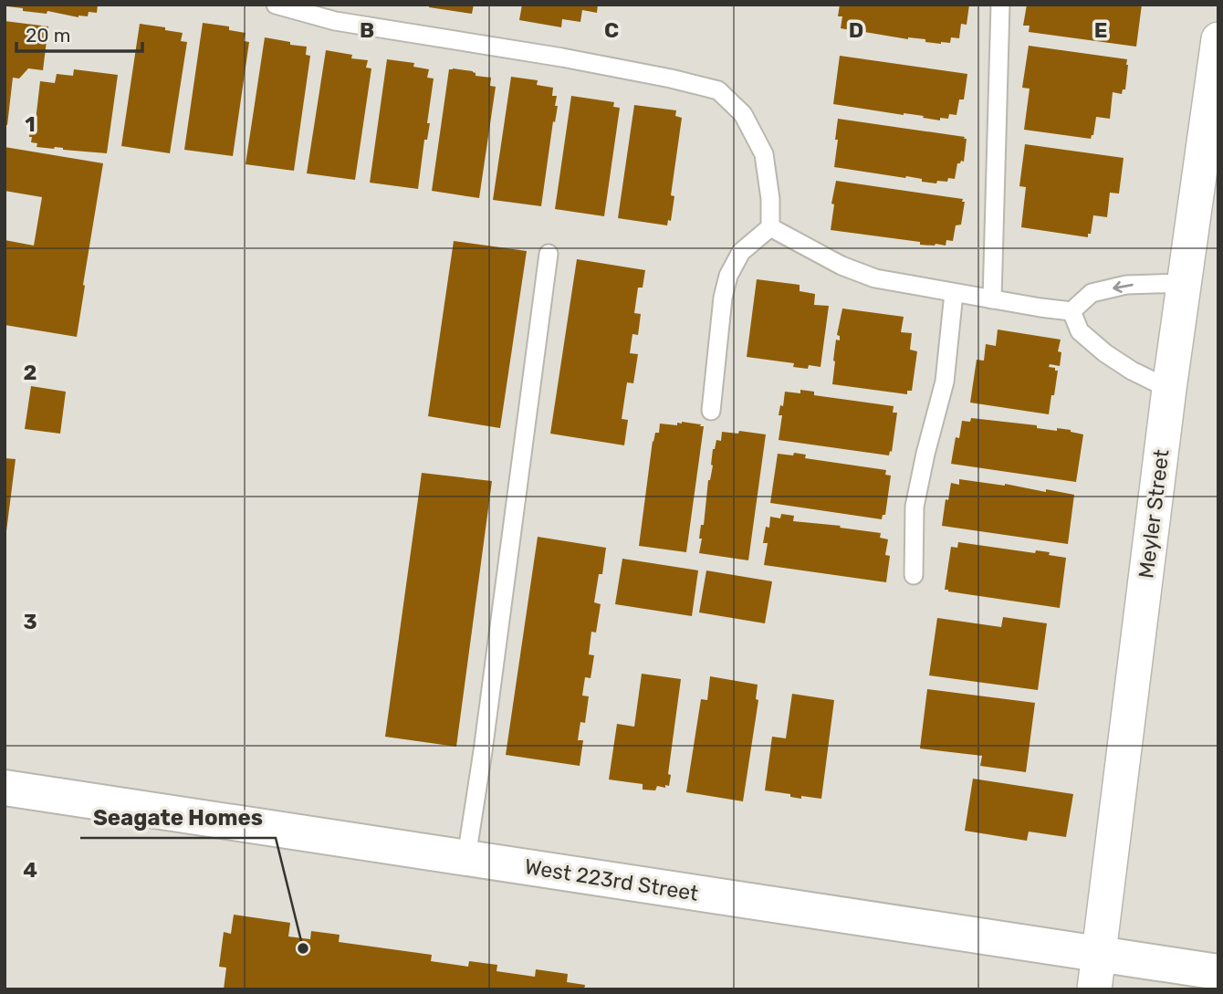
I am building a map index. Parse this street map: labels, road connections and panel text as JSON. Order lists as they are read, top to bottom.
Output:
{
  "streets": {
    "main road": ["West 223rd Street"],
    "street": ["Meyler Street"]
  },
  "crossings": [
    ["Meyler Street", "West 223rd Street"]
  ],
  "places": ["Seagate Homes"],
  "scale_bar": "20 m",
  "grid": {
    "columns": [
      "B",
      "C",
      "D",
      "E"
    ],
    "rows": [
      "1",
      "2",
      "3",
      "4"
    ]
  }
}
